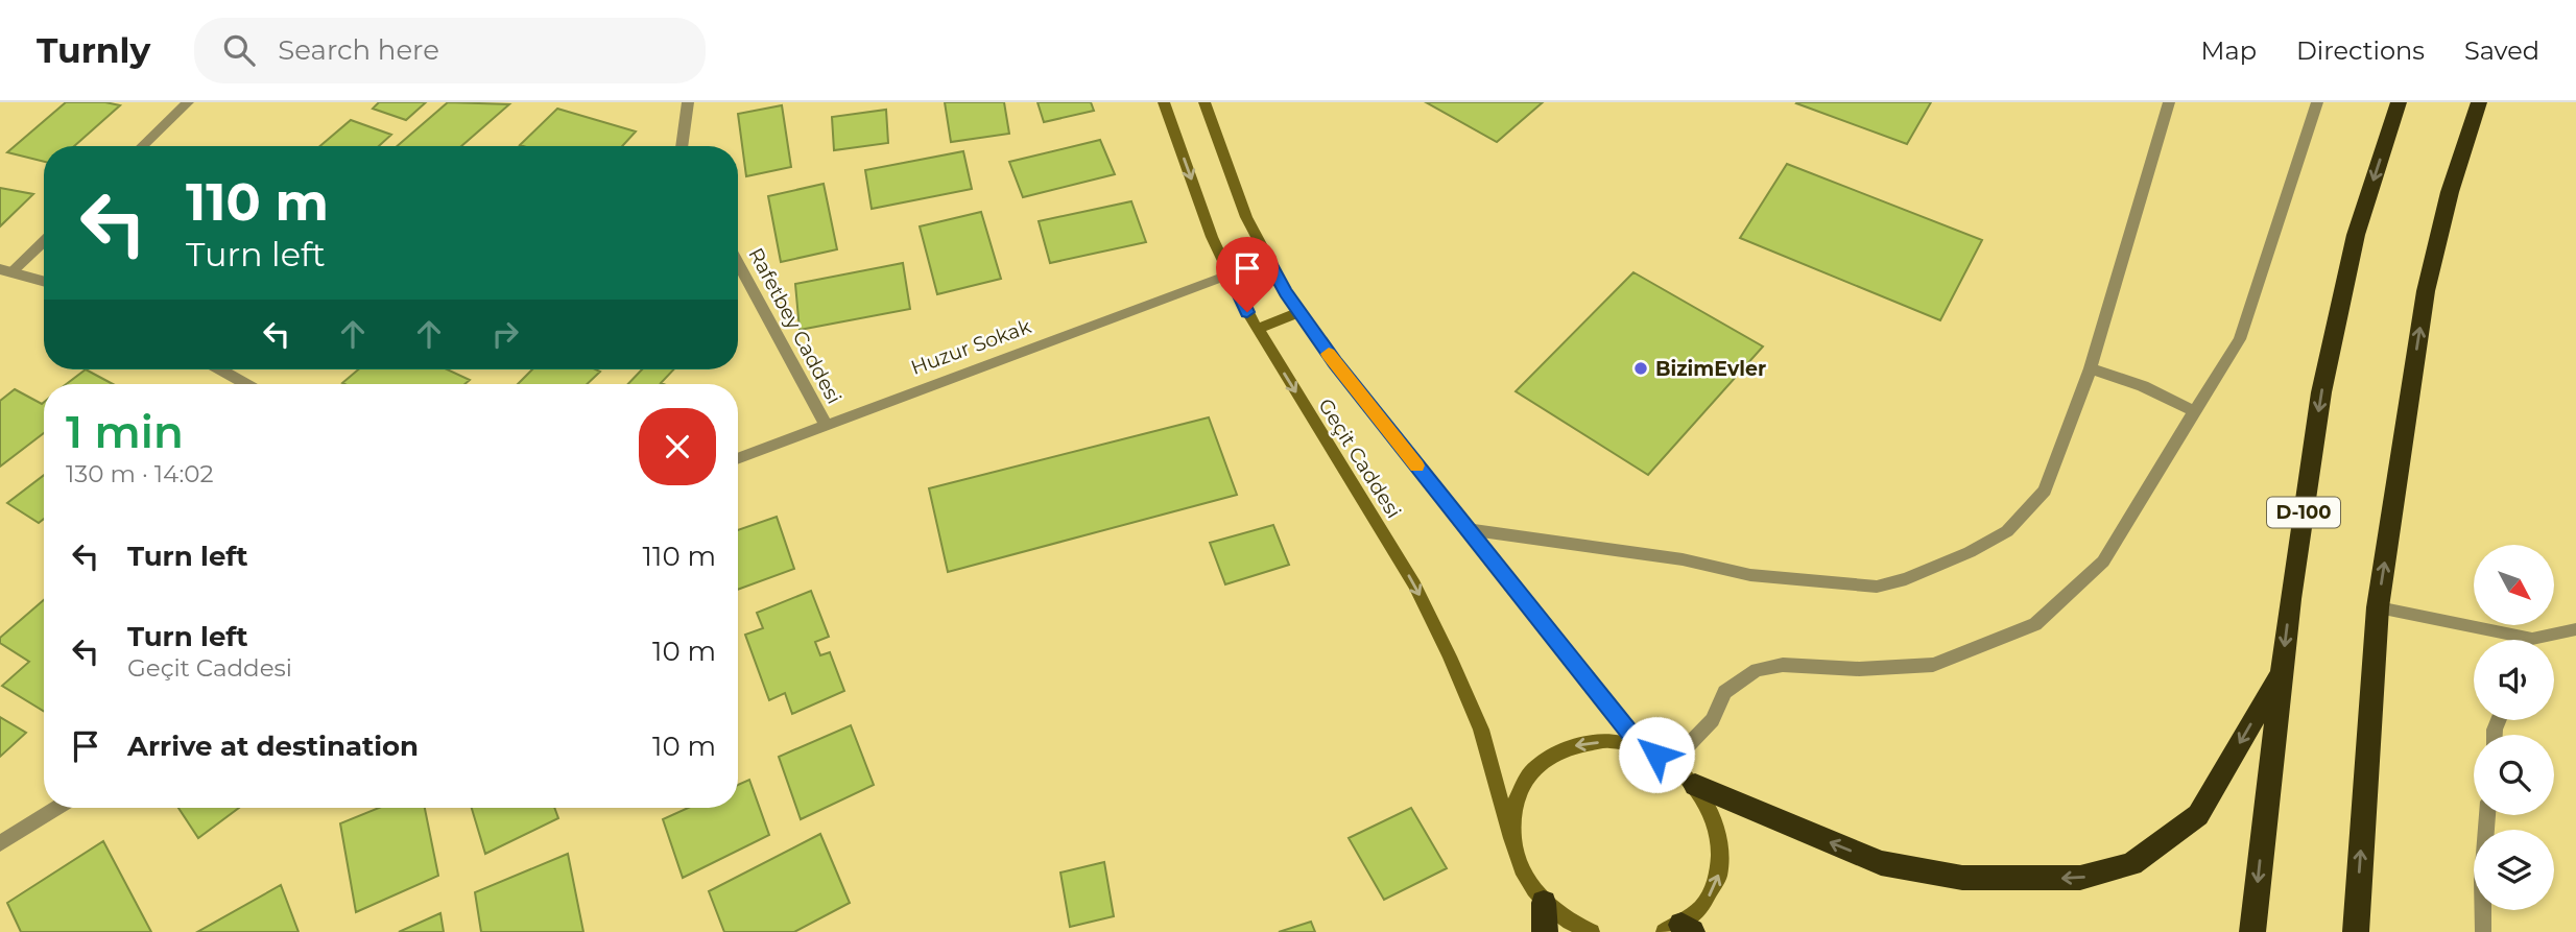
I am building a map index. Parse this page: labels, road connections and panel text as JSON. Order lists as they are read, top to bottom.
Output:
{
  "streets": {
    "highway": ["D-100"],
    "main road": ["Geçit Caddesi"],
    "street": ["Rafetbey Caddesi", "Huzur Sokak"]
  },
  "crossings": [
    ["Rafetbey Caddesi", "Huzur Sokak"],
    ["Huzur Sokak", "Geçit Caddesi"]
  ],
  "places": ["BizimEvler"],
  "north": "bottom right",
  "page": {
    "header": "Turnly",
    "search": "Search here",
    "nav": ["Map", "Directions", "Saved"],
    "turn": ["110 m", "Turn left"],
    "heading": ["1 min", "130 m · 14:02"],
    "list": [
      {
        "name": "Turn left",
        "value": "110 m"
      },
      {
        "name": "Turn left",
        "note": "Geçit Caddesi",
        "value": "10 m"
      },
      {
        "name": "Arrive at destination",
        "value": "10 m"
      }
    ]
  }
}
